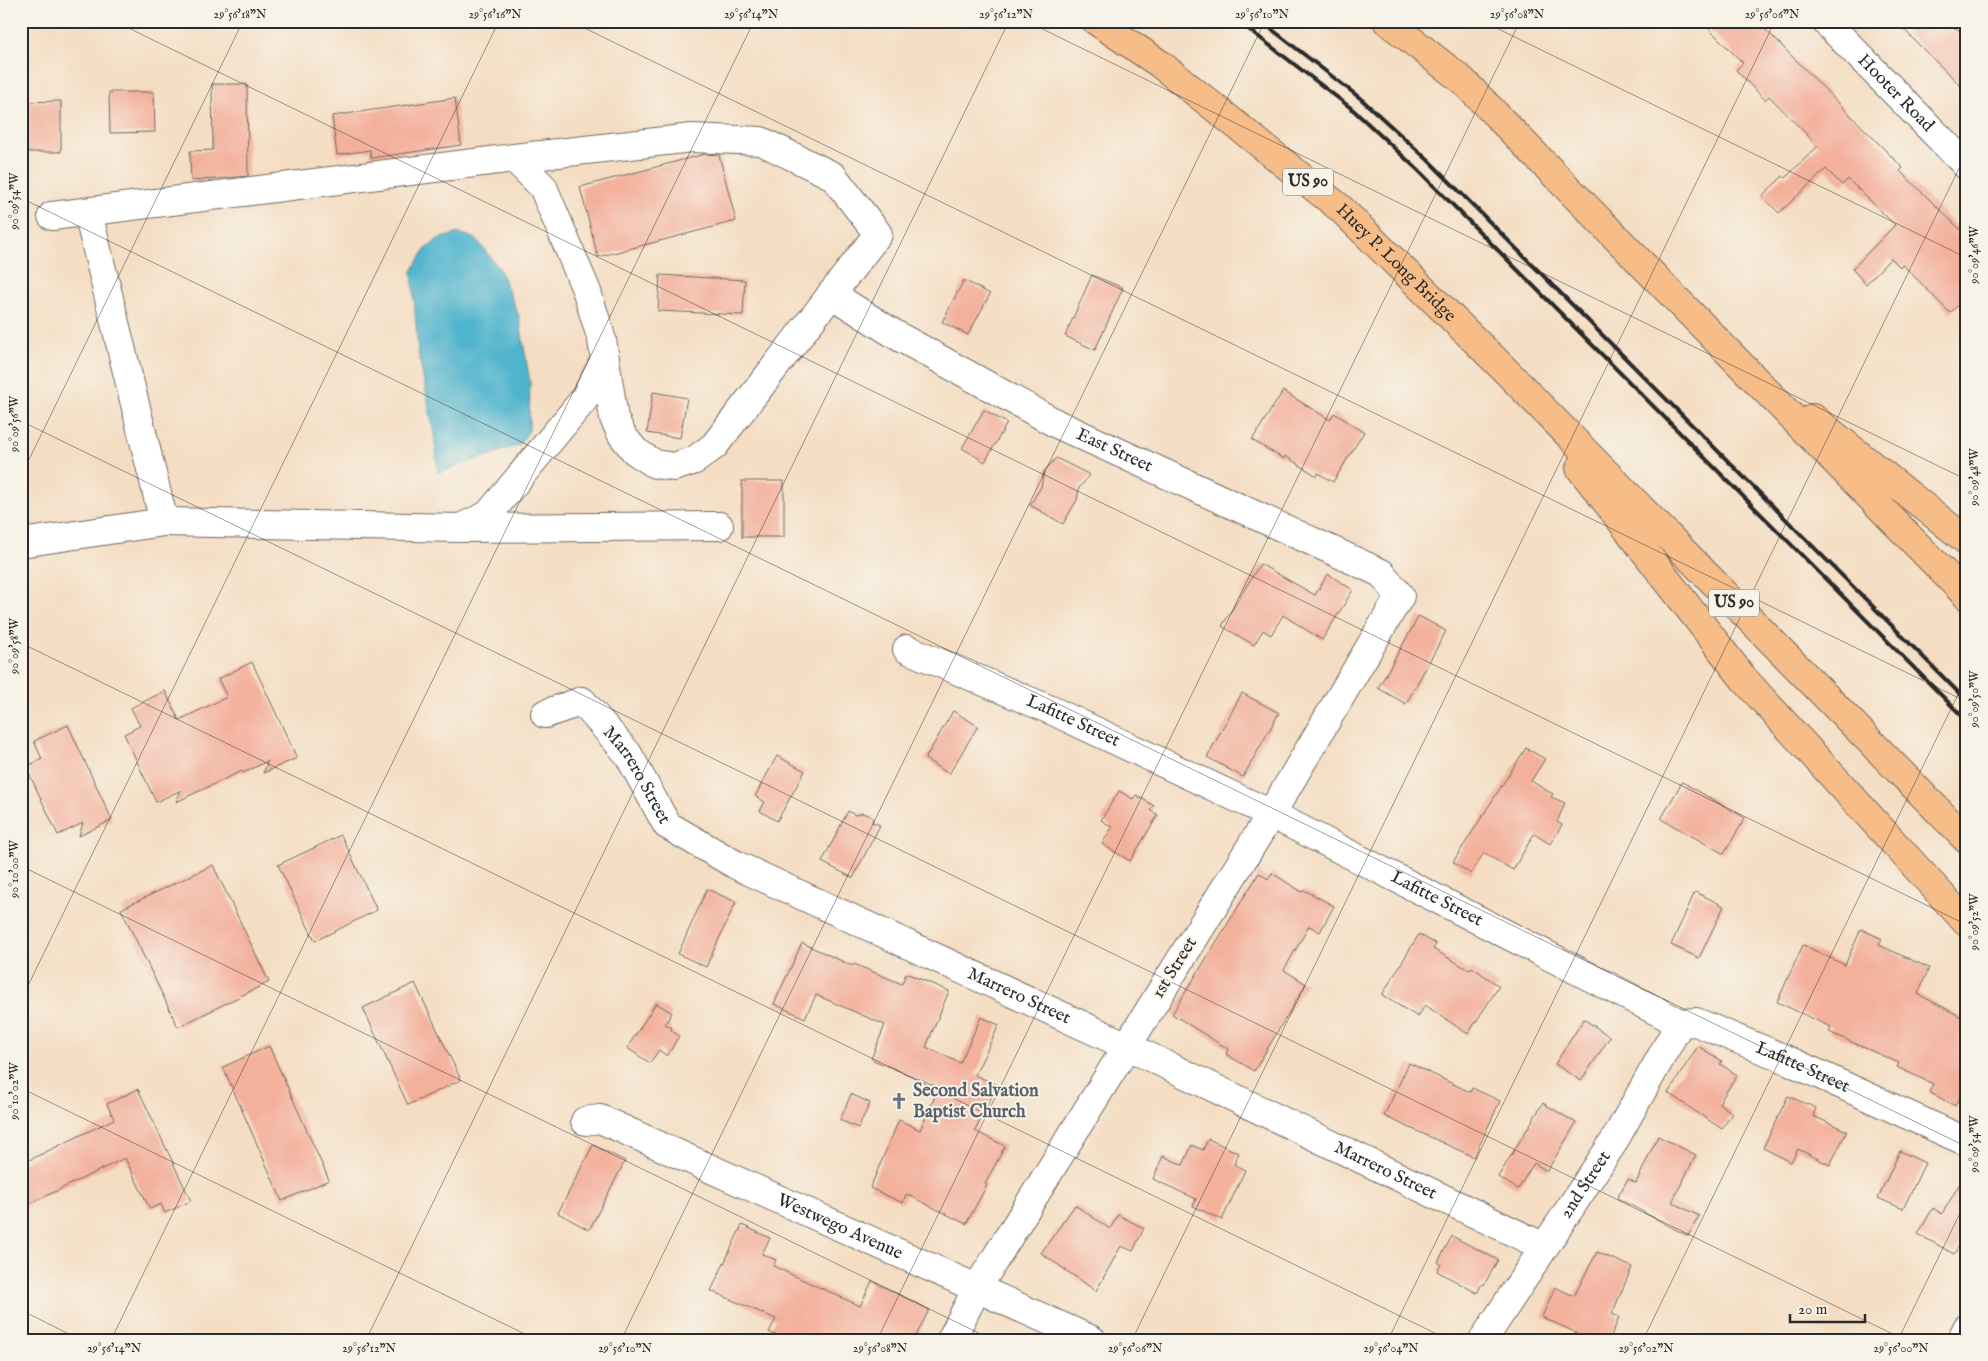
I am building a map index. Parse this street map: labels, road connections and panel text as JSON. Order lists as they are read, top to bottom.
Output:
{
  "streets": {
    "highway": ["US 90", "Huey P. Long Bridge"],
    "street": [
      "Hooter Road",
      "East Street",
      "Lafitte Street",
      "Marrero Street",
      "1st Street",
      "2nd Street",
      "Westwego Avenue"
    ]
  },
  "crossings": [
    ["US 90", "Huey P. Long Bridge"],
    ["East Street", "1st Street"],
    ["Lafitte Street", "1st Street"],
    ["Lafitte Street", "2nd Street"],
    ["Marrero Street", "1st Street"],
    ["Marrero Street", "2nd Street"],
    ["1st Street", "Westwego Avenue"]
  ],
  "places": {
    "church": ["Second Salvation Baptist Church"]
  },
  "scale_bar": "20 m",
  "coordinates": [
    "29°56'18\"N",
    "29°56'16\"N",
    "29°56'14\"N",
    "29°56'12\"N",
    "29°56'10\"N",
    "29°56'08\"N",
    "29°56'06\"N",
    "90°09'54\"W",
    "90°09'46\"W",
    "90°09'56\"W",
    "90°09'48\"W",
    "90°09'58\"W",
    "90°09'50\"W",
    "90°10'00\"W",
    "90°09'52\"W",
    "90°10'02\"W",
    "29°56'04\"N",
    "29°56'02\"N",
    "29°56'00\"N"
  ]
}
